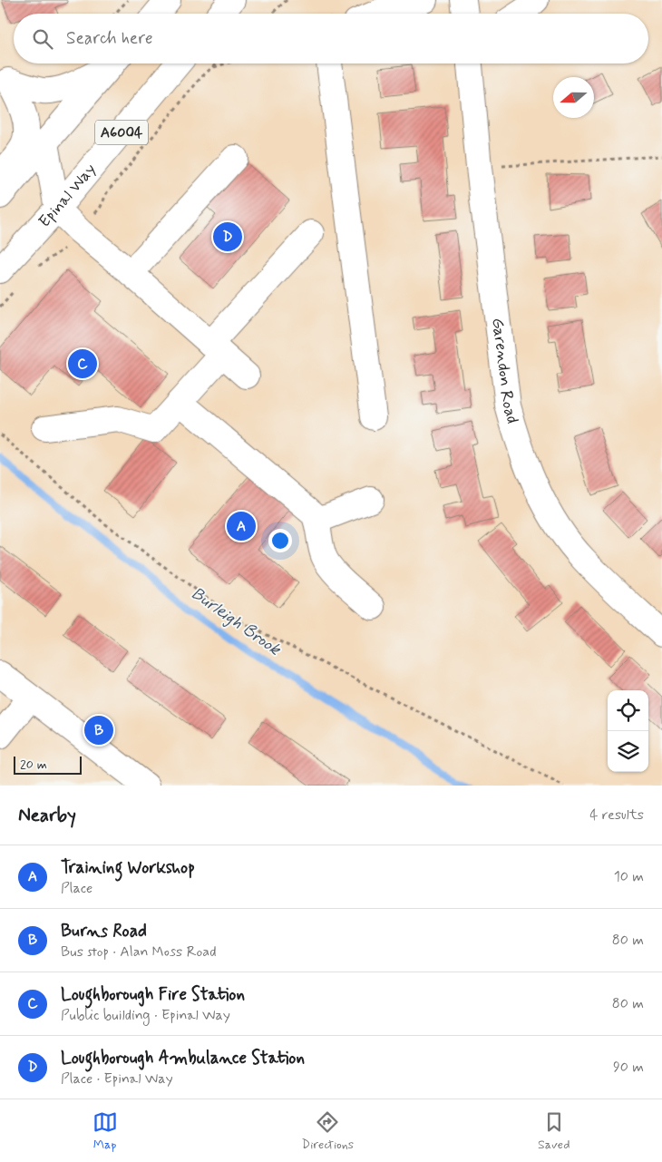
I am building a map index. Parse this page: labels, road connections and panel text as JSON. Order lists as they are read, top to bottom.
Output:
{
  "streets": {
    "street": ["A6004", "Epinal Way", "Garendon Road"]
  },
  "water": ["Burleigh Brook"],
  "scale_bar": "20 m",
  "north": "left",
  "page": {
    "search": "Search here",
    "pins": [
      "D",
      "C",
      "A",
      "B"
    ],
    "scale": "20 m",
    "heading": ["Nearby", "4 results"],
    "list": [
      {
        "mark": "A",
        "name": "Training Workshop",
        "note": "Place",
        "value": "10 m"
      },
      {
        "mark": "B",
        "name": "Burns Road",
        "note": "Bus stop · Alan Moss Road",
        "value": "80 m"
      },
      {
        "mark": "C",
        "name": "Loughborough Fire Station",
        "note": "Public building · Epinal Way",
        "value": "80 m"
      },
      {
        "mark": "D",
        "name": "Loughborough Ambulance Station",
        "note": "Place · Epinal Way",
        "value": "90 m"
      }
    ],
    "nav": ["Map", "Directions", "Saved"]
  }
}
